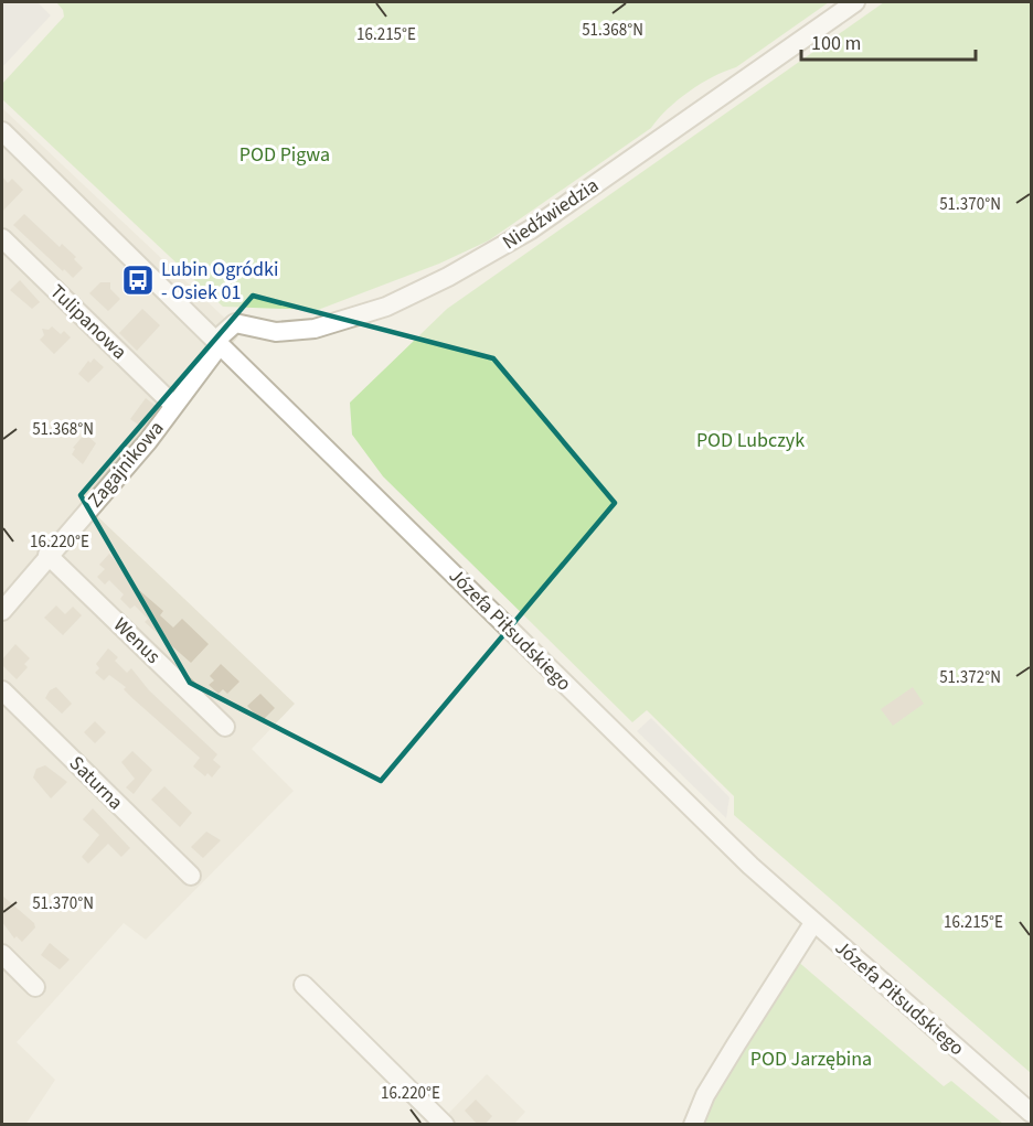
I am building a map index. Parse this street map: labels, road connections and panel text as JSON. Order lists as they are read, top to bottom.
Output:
{
  "streets": {
    "street": [
      "Niedźwiedzia",
      "Tulipanowa",
      "Zagajnikowa",
      "Józefa Piłsudskiego",
      "Wenus",
      "Saturna"
    ]
  },
  "crossings": [
    ["Niedźwiedzia", "Zagajnikowa"],
    ["Niedźwiedzia", "Józefa Piłsudskiego"],
    ["Tulipanowa", "Zagajnikowa"],
    ["Zagajnikowa", "Józefa Piłsudskiego"],
    ["Zagajnikowa", "Wenus"]
  ],
  "parks": ["POD Pigwa", "POD Lubczyk", "POD Jarzębina"],
  "places": {
    "bus stop": ["Lubin Ogródki - Osiek 01"]
  },
  "scale_bar": "100 m",
  "coordinates": [
    "51.368°N",
    "16.215°E",
    "51.370°N",
    "16.220°E",
    "51.372°N"
  ]
}
